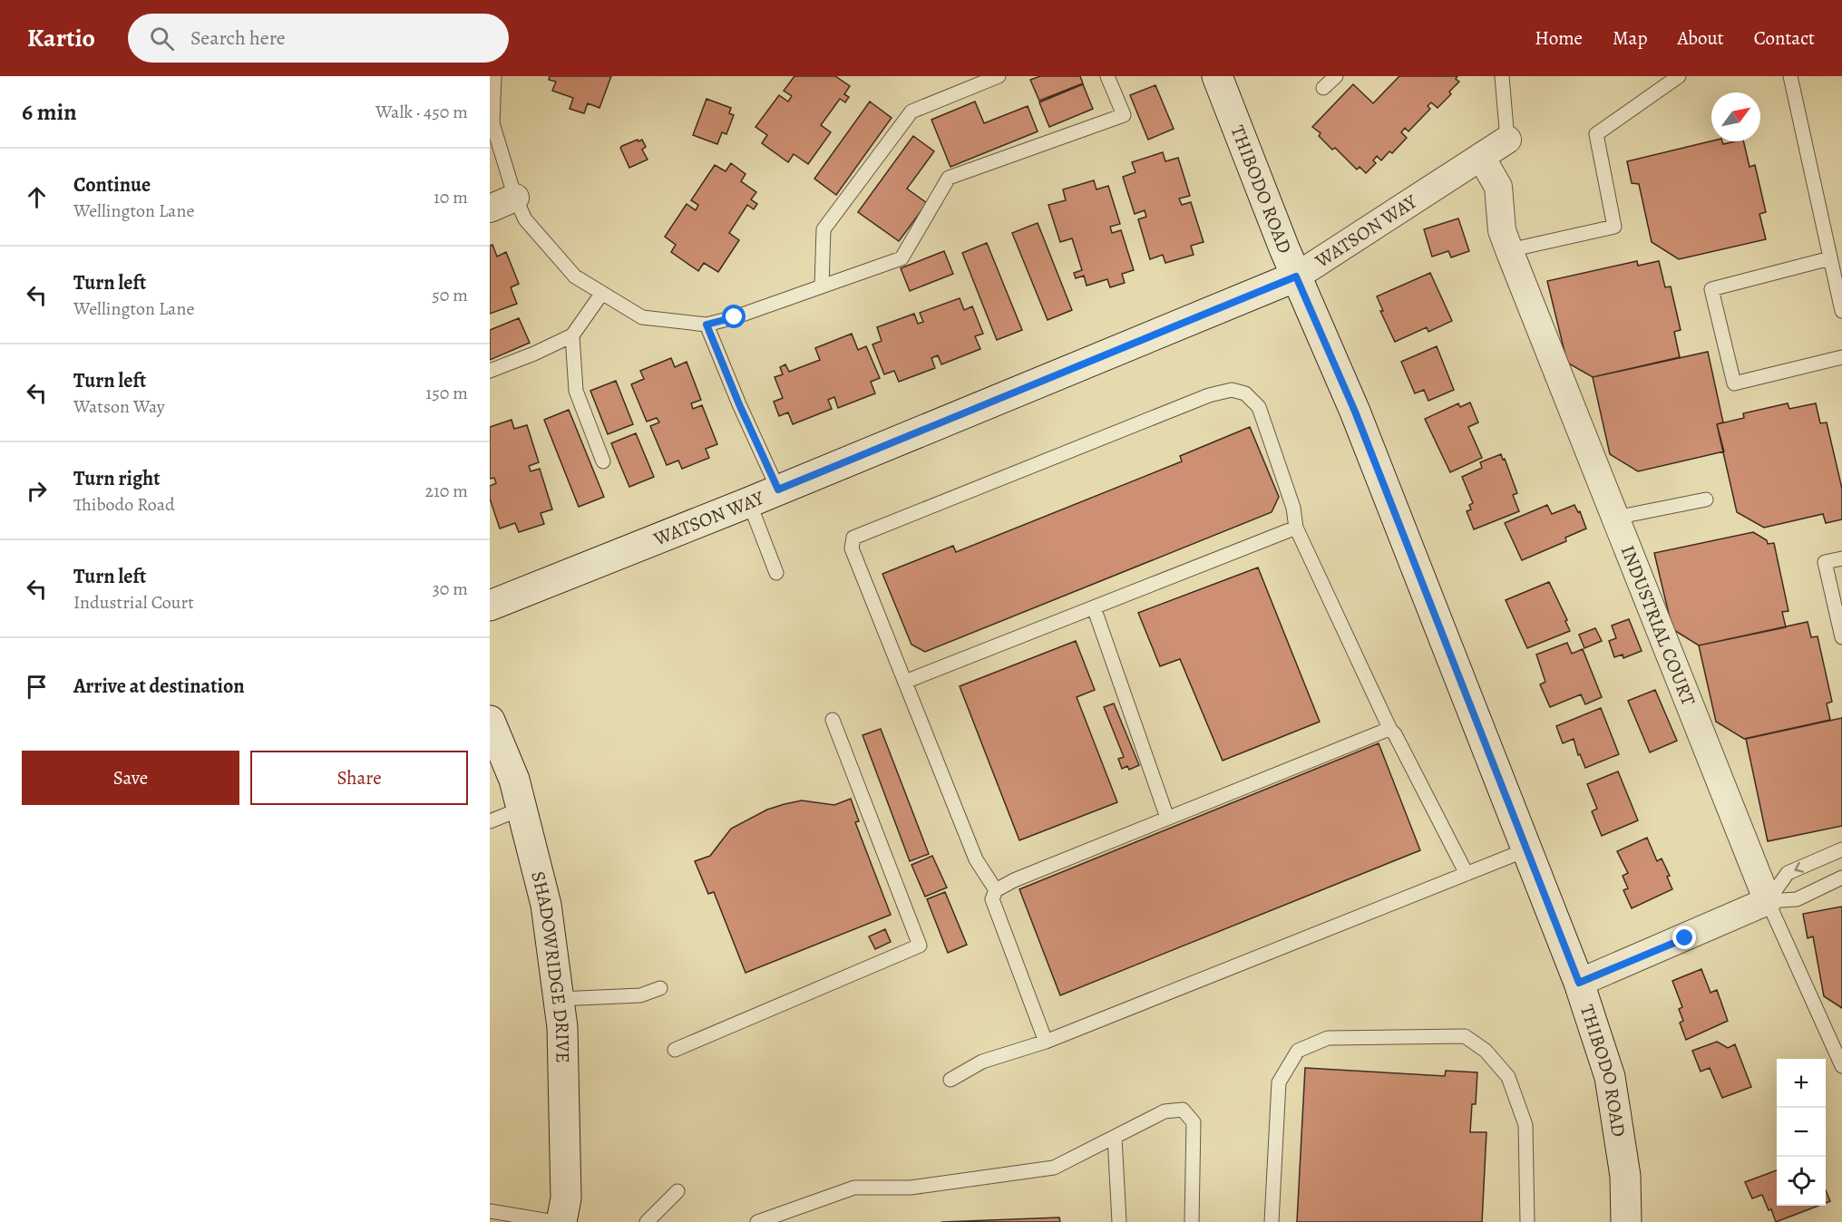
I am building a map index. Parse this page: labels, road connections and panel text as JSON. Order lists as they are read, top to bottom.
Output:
{
  "streets": {
    "street": [
      "THIBODO ROAD",
      "WATSON WAY",
      "INDUSTRIAL COURT",
      "SHADOWRIDGE DRIVE"
    ]
  },
  "crossings": [
    ["THIBODO ROAD", "WATSON WAY"],
    ["WATSON WAY", "INDUSTRIAL COURT"]
  ],
  "north": "top right",
  "page": {
    "header": "Kartio",
    "search": "Search here",
    "nav": [
      "Home",
      "Map",
      "About",
      "Contact"
    ],
    "heading": ["6 min", "Walk · 450 m"],
    "list": [
      ["Continue", "Wellington Lane", "10 m"],
      ["Turn left", "Wellington Lane", "50 m"],
      ["Turn left", "Watson Way", "150 m"],
      ["Turn right", "Thibodo Road", "210 m"],
      ["Turn left", "Industrial Court", "30 m"],
      "Arrive at destination"
    ],
    "buttons": ["Save", "Share"],
    "map_buttons": ["+", "−"]
  }
}
